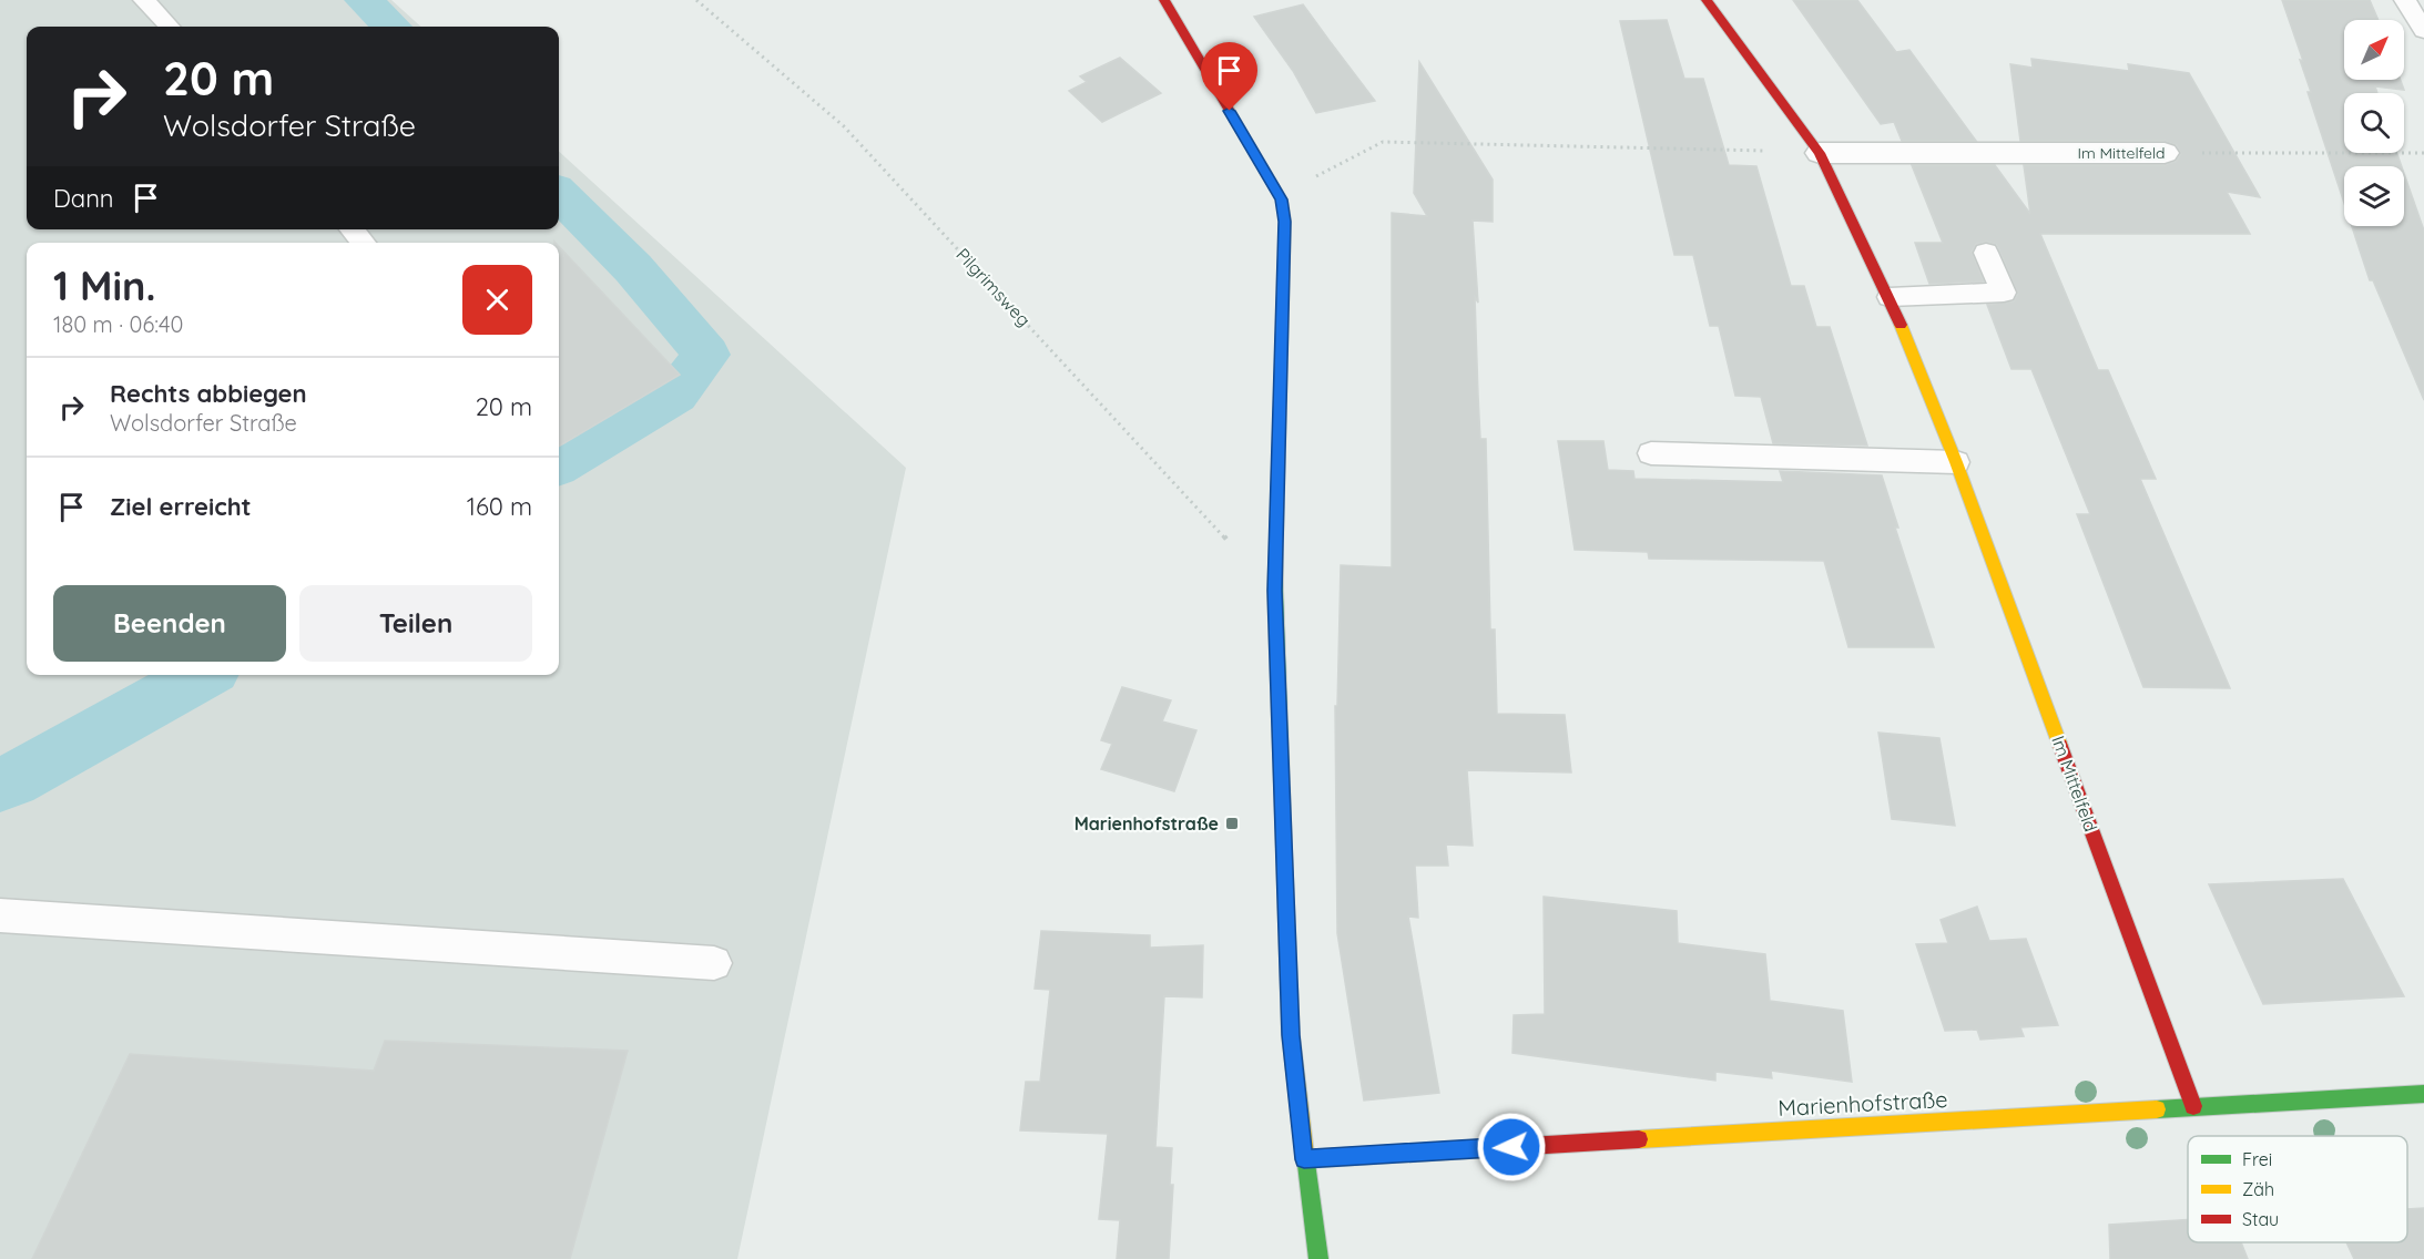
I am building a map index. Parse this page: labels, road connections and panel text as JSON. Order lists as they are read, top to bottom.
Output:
{
  "streets": {
    "street": ["Im Mittelfeld", "Marienhofstraße"],
    "path": ["Pilgrimsweg"]
  },
  "crossings": [
    ["Im Mittelfeld", "Marienhofstraße"]
  ],
  "places": {
    "transit": ["Marienhofstraße"]
  },
  "legend": ["Frei", "Zäh", "Stau"],
  "north": "top right",
  "page": {
    "turn": ["20 m", "Wolsdorfer Straße"],
    "then": "Dann",
    "heading": ["1 Min.", "180 m · 06:40"],
    "list": [
      {
        "name": "Rechts abbiegen",
        "note": "Wolsdorfer Straße",
        "value": "20 m"
      },
      {
        "name": "Ziel erreicht",
        "value": "160 m"
      }
    ],
    "buttons": ["Beenden", "Teilen"]
  }
}
